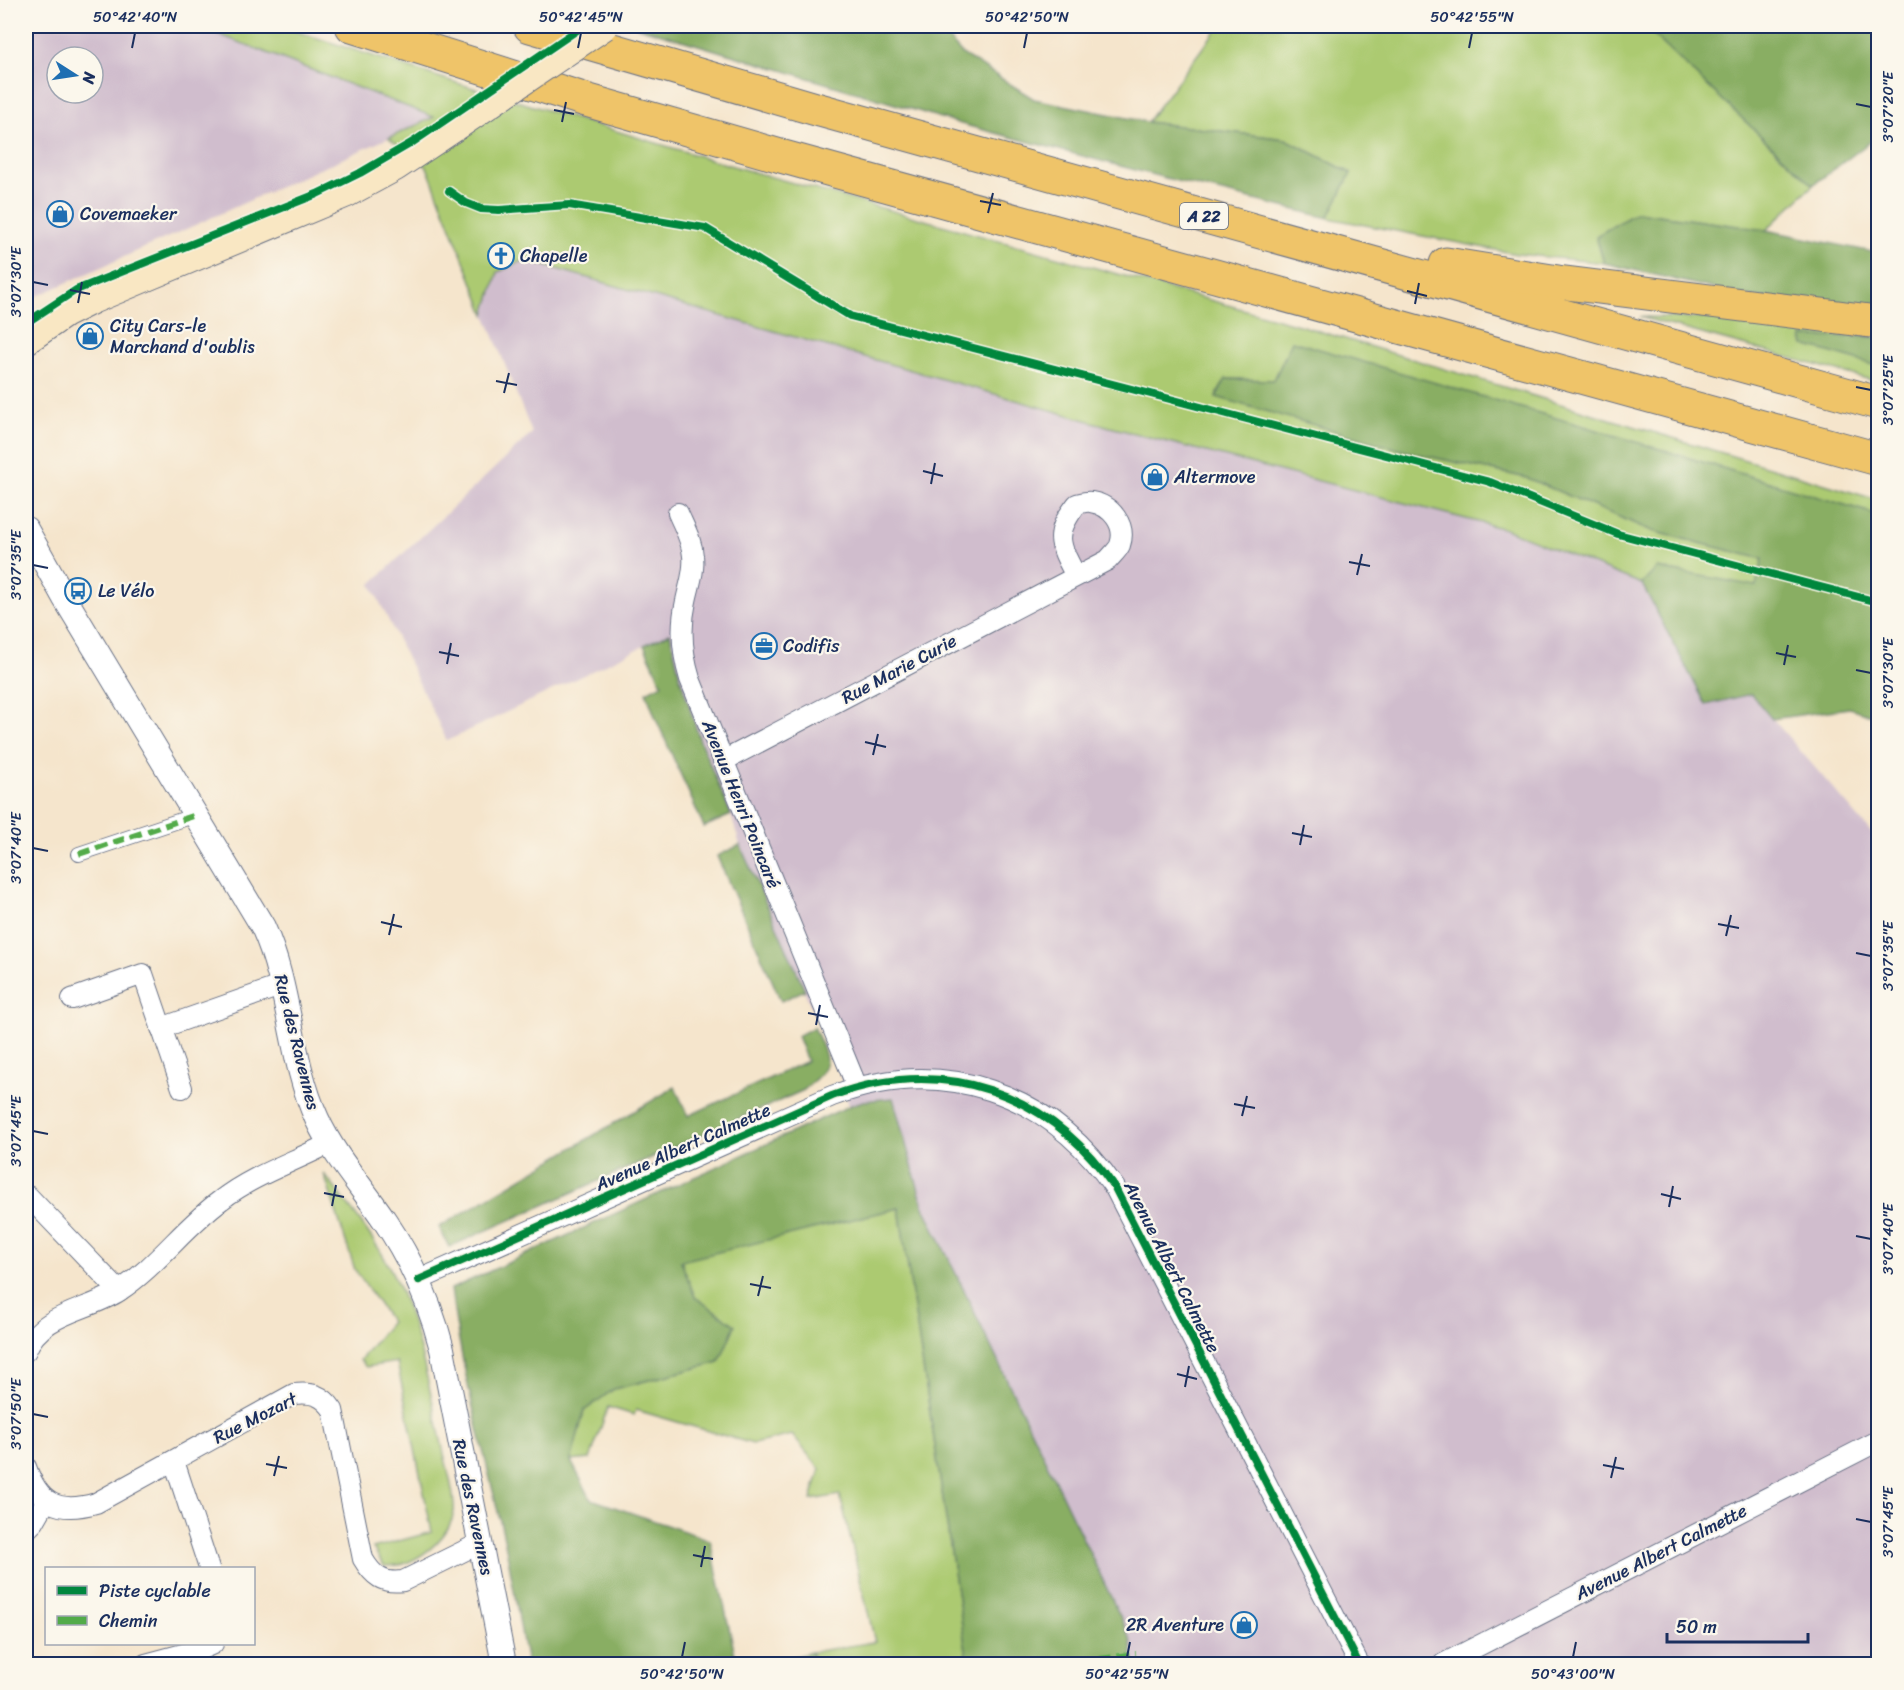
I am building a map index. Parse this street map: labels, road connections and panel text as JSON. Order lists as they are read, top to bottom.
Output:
{
  "streets": {
    "highway": ["A 22"],
    "street": [
      "Rue Marie Curie",
      "Avenue Henri Poincaré",
      "Rue des Ravennes",
      "Avenue Albert Calmette",
      "Rue Mozart"
    ]
  },
  "crossings": [
    ["Rue Marie Curie", "Avenue Henri Poincaré"],
    ["Avenue Henri Poincaré", "Avenue Albert Calmette"],
    ["Rue des Ravennes", "Avenue Albert Calmette"],
    ["Rue des Ravennes", "Rue Mozart"]
  ],
  "places": {
    "shop": [
      "Covemaeker",
      "City Cars-le Marchand d'oublis",
      "Altermove",
      "2R Aventure"
    ],
    "church": ["Chapelle"],
    "bus stop": ["Le Vélo"],
    "office": ["Codifis"]
  },
  "legend": ["Piste cyclable", "Chemin"],
  "scale_bar": "50 m",
  "north": "right",
  "coordinates": [
    "50°42'40\"N",
    "50°42'45\"N",
    "50°42'50\"N",
    "50°42'55\"N",
    "3°07'20\"E",
    "3°07'30\"E",
    "3°07'25\"E",
    "3°07'35\"E",
    "3°07'40\"E",
    "3°07'45\"E",
    "3°07'50\"E",
    "50°43'00\"N"
  ]
}
